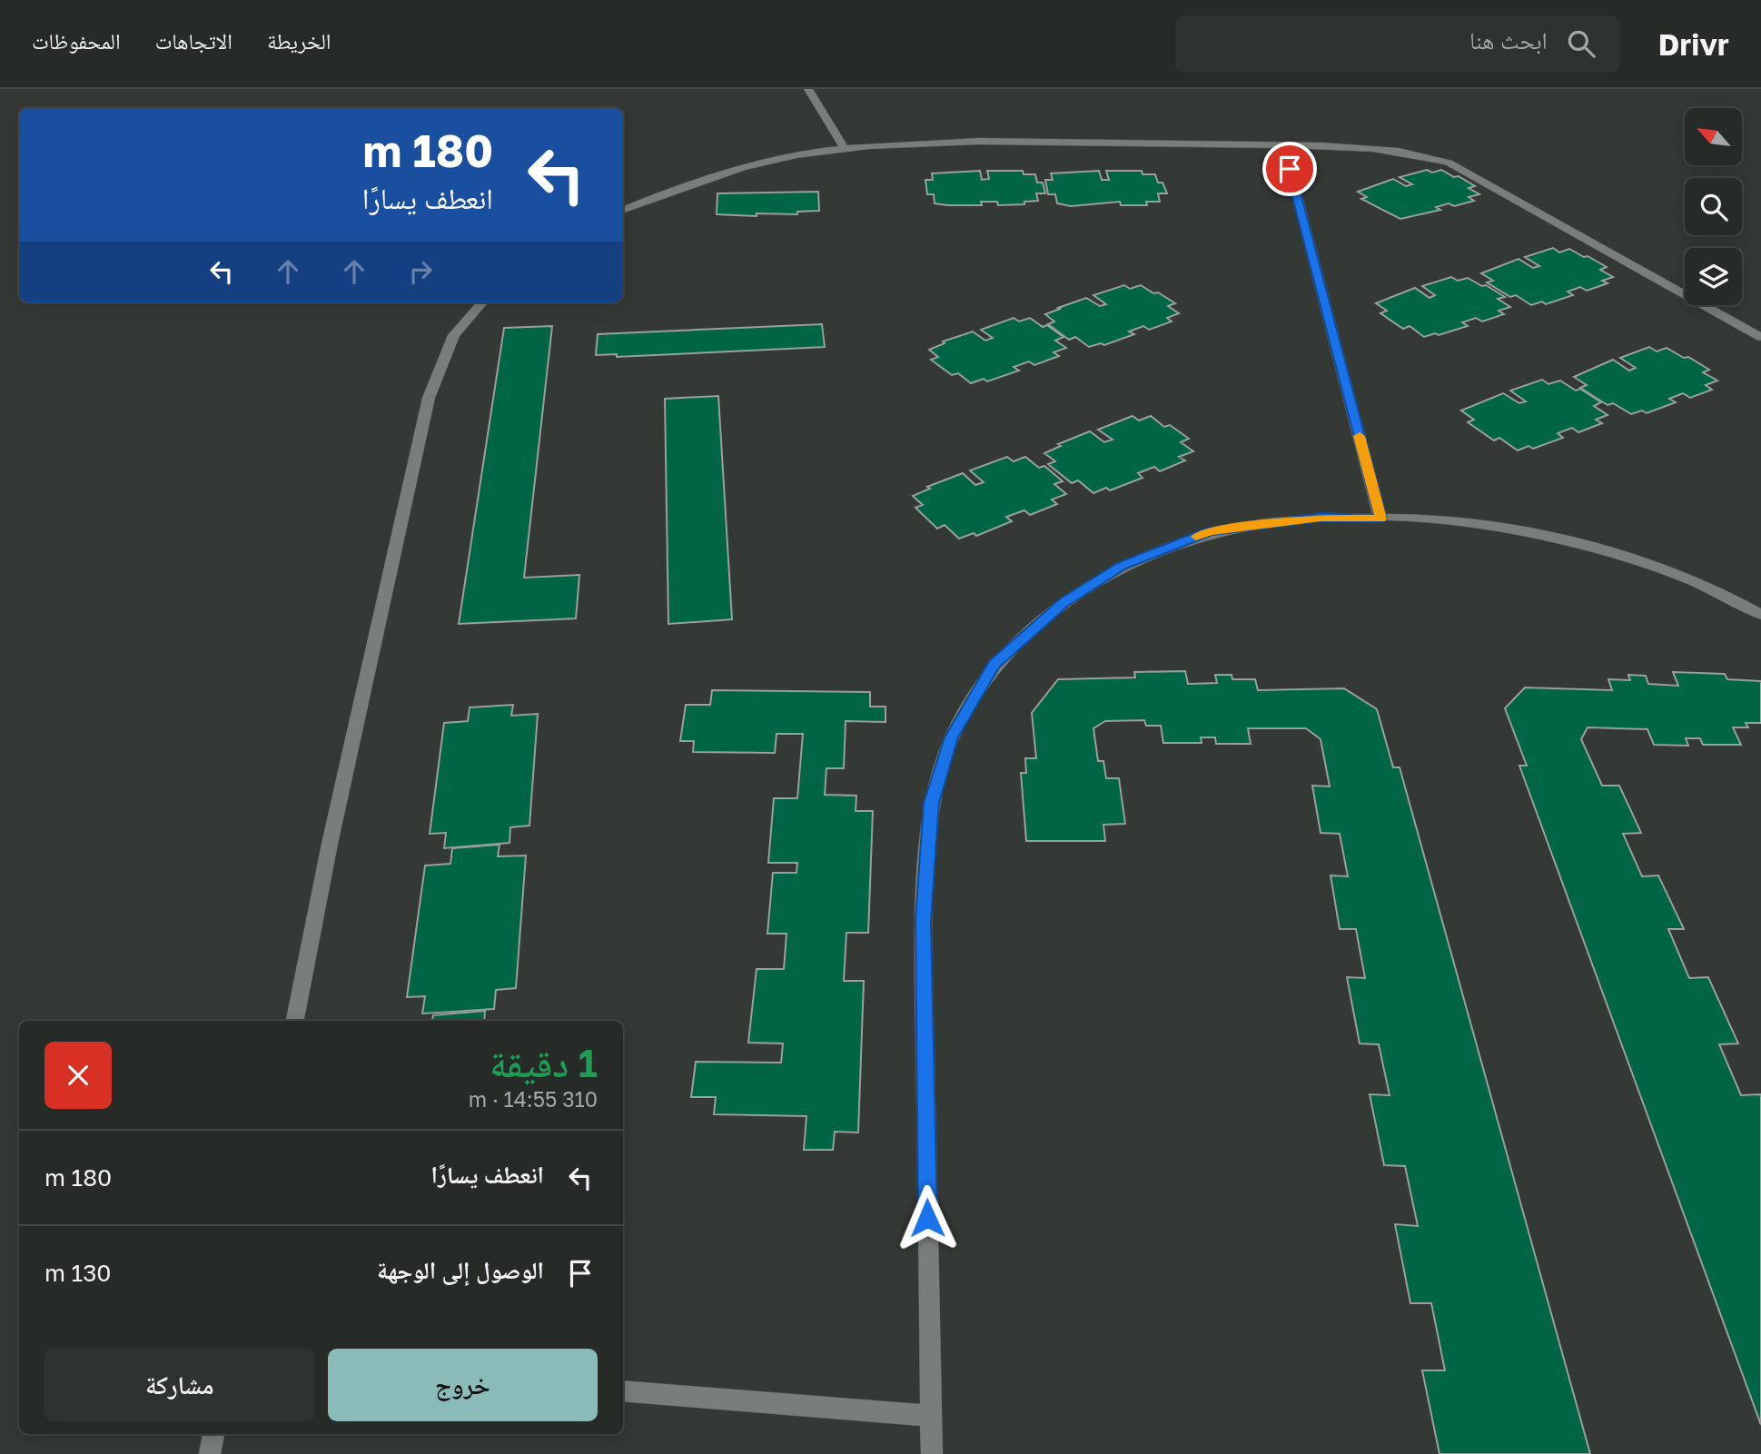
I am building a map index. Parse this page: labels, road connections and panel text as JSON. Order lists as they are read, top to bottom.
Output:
{
  "north": "top left",
  "page": {
    "header": "Drivr",
    "search": "ابحث هنا",
    "nav": ["الخريطة", "الاتجاهات", "المحفوظات"],
    "turn": ["180 m", "انعطف يسارًا"],
    "heading": ["1 دقيقة", "310 m · 14:55"],
    "list": [
      {
        "name": "انعطف يسارًا",
        "value": "180 m"
      },
      {
        "name": "الوصول إلى الوجهة",
        "value": "130 m"
      }
    ],
    "buttons": ["خروج", "مشاركة"]
  }
}
